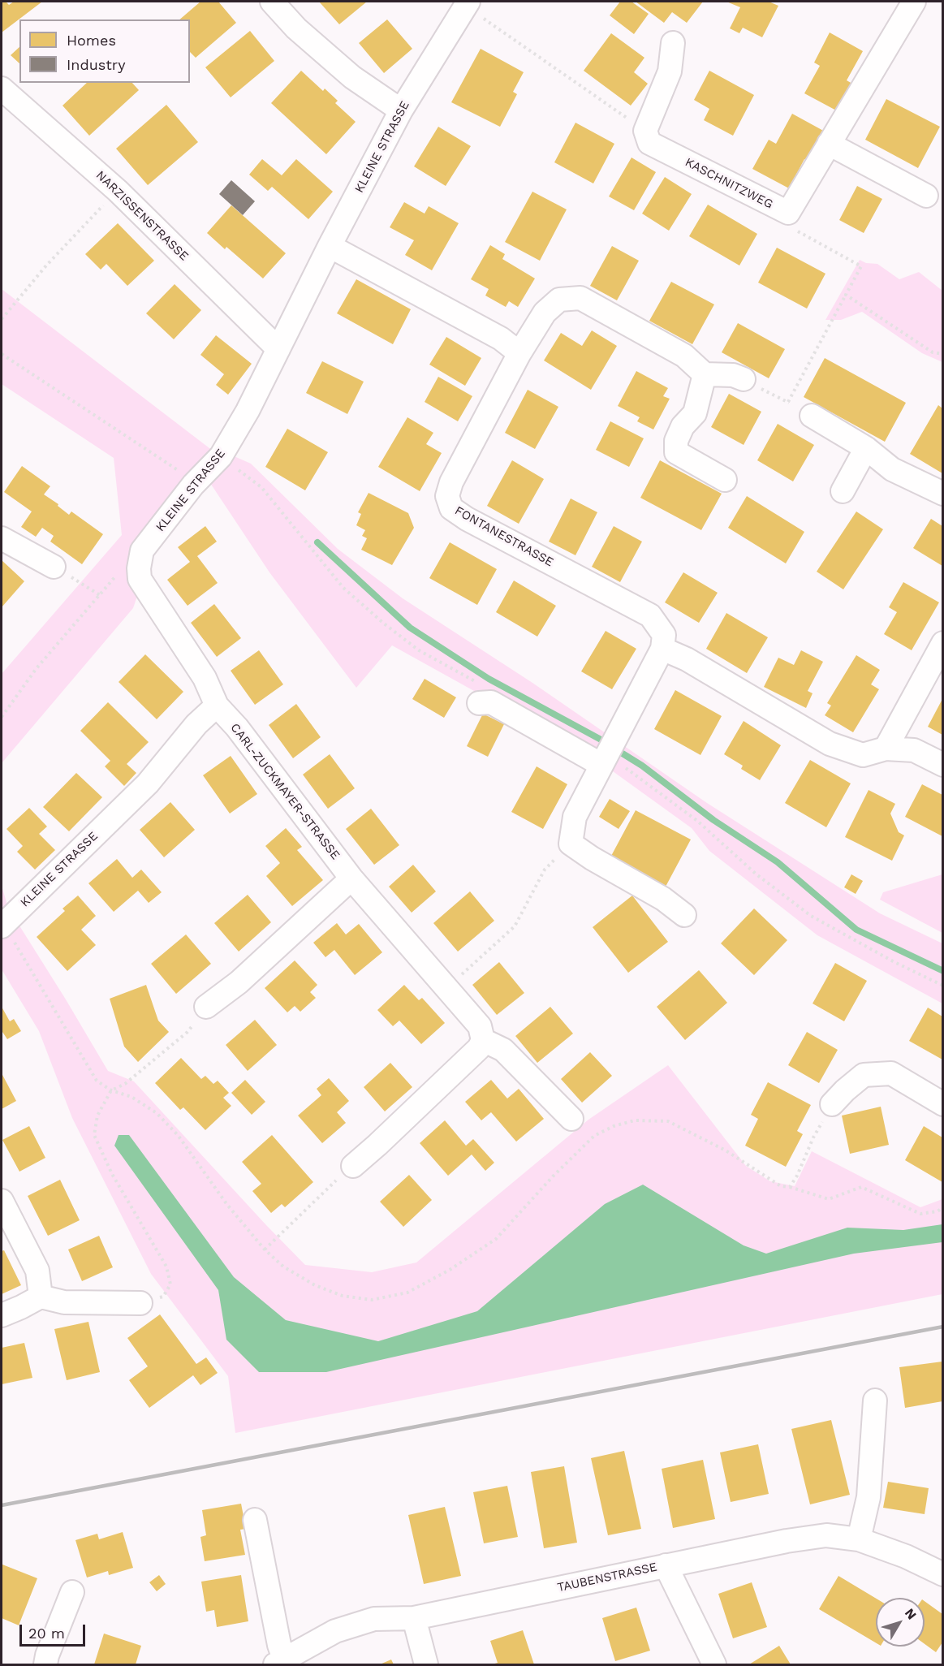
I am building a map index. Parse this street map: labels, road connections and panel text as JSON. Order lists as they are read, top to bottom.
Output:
{
  "streets": {
    "street": [
      "KLEINE STRASSE",
      "KASCHNITZWEG",
      "NARZISSENSTRASSE",
      "FONTANESTRASSE",
      "CARL-ZUCKMAYER-STRASSE",
      "TAUBENSTRASSE"
    ]
  },
  "crossings": [
    ["KLEINE STRASSE", "NARZISSENSTRASSE"],
    ["KLEINE STRASSE", "CARL-ZUCKMAYER-STRASSE"]
  ],
  "legend": ["Homes", "Industry"],
  "scale_bar": "20 m",
  "north": "top right"
}
